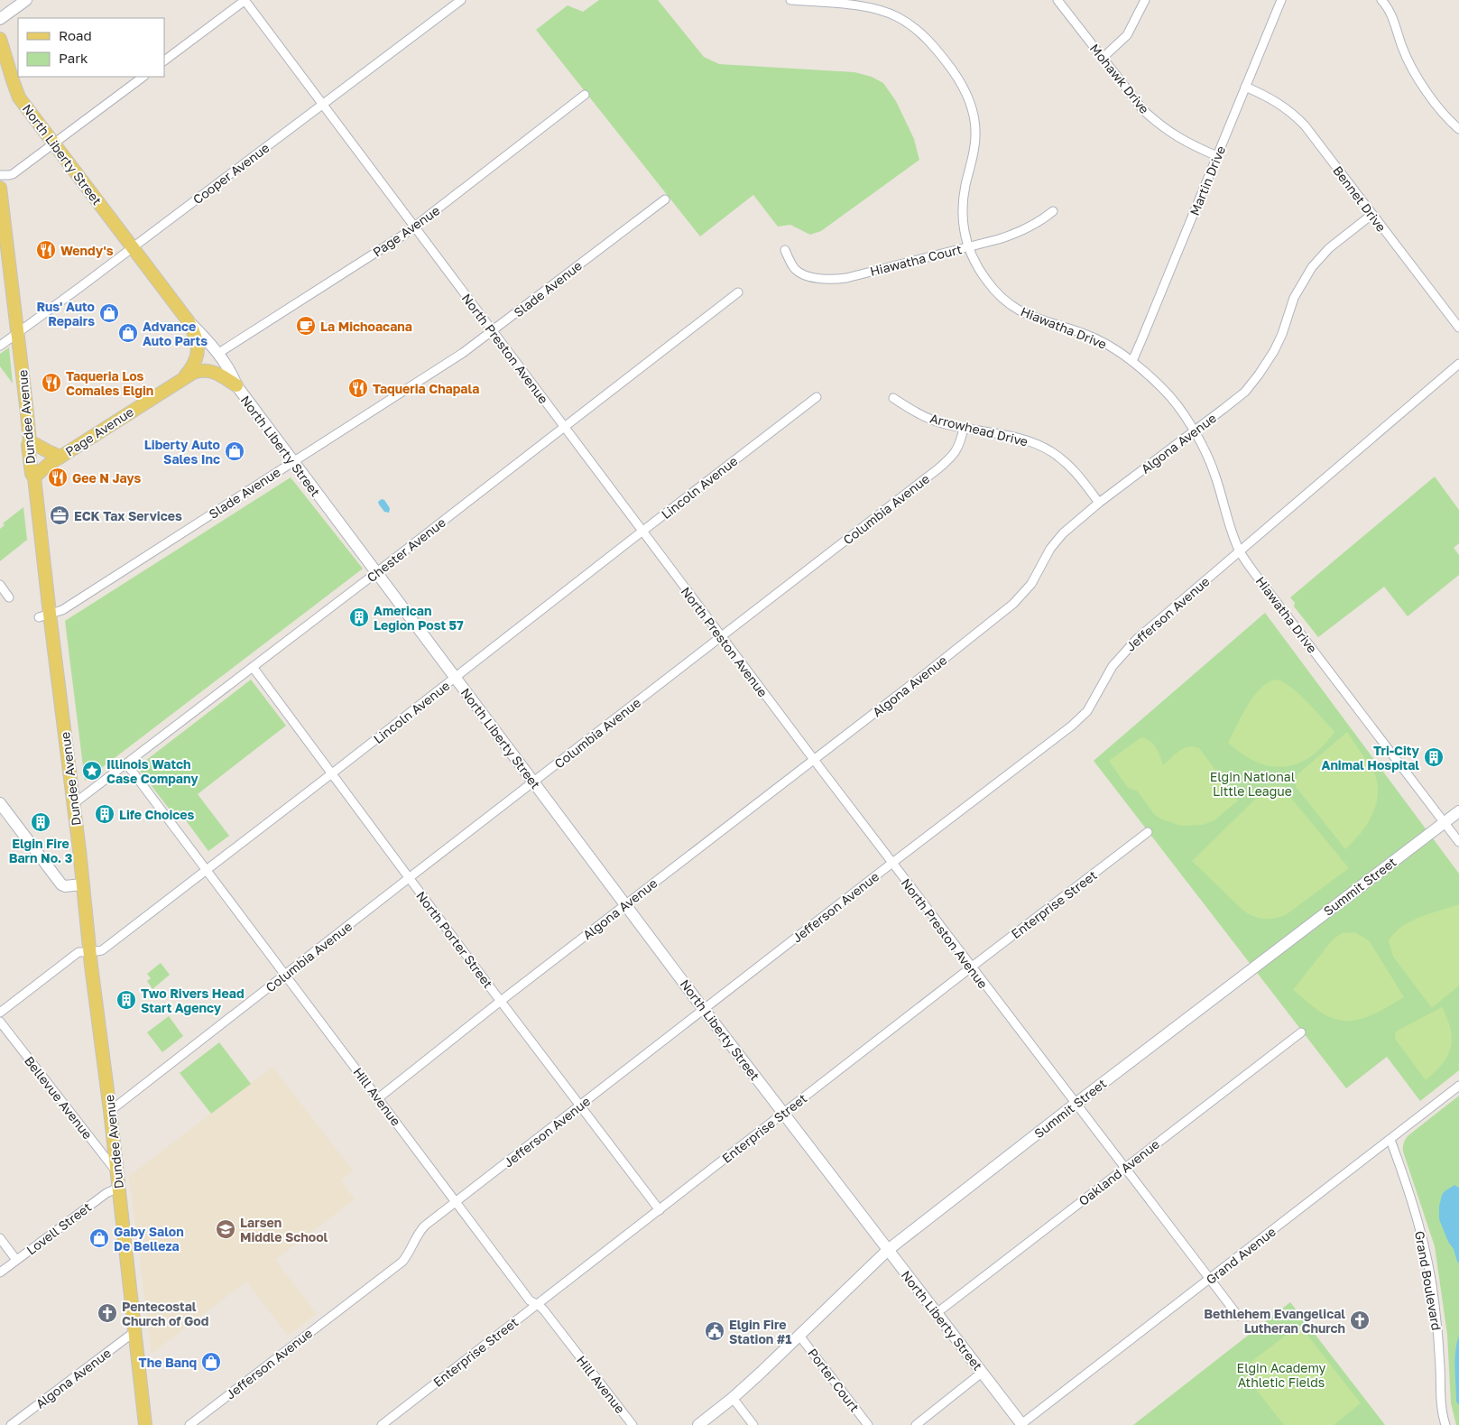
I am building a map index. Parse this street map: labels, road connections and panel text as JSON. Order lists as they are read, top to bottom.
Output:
{
  "streets": {
    "main road": [
      "North Liberty Street",
      "Page Avenue",
      "Dundee Avenue",
      "Summit Street"
    ],
    "street": [
      "Mohawk Drive",
      "Cooper Avenue",
      "Martin Drive",
      "Bennet Drive",
      "Hiawatha Court",
      "Slade Avenue",
      "Hiawatha Drive",
      "North Preston Avenue",
      "Arrowhead Drive",
      "Algona Avenue",
      "Lincoln Avenue",
      "Columbia Avenue",
      "Chester Avenue",
      "Jefferson Avenue",
      "Enterprise Street",
      "North Porter Street",
      "Hill Avenue",
      "Bellevue Avenue",
      "Oakland Avenue",
      "Lovell Street",
      "Grand Avenue",
      "Grand Boulevard",
      "Porter Court"
    ]
  },
  "crossings": [
    ["Mohawk Drive", "Martin Drive"],
    ["North Liberty Street", "Cooper Avenue"],
    ["North Liberty Street", "Page Avenue"],
    ["North Liberty Street", "Slade Avenue"],
    ["North Liberty Street", "Algona Avenue"],
    ["North Liberty Street", "Lincoln Avenue"],
    ["North Liberty Street", "Columbia Avenue"],
    ["North Liberty Street", "Chester Avenue"],
    ["North Liberty Street", "Jefferson Avenue"],
    ["North Liberty Street", "Summit Street"],
    ["North Liberty Street", "Enterprise Street"],
    ["North Liberty Street", "Oakland Avenue"],
    ["North Liberty Street", "Grand Avenue"],
    ["Cooper Avenue", "North Preston Avenue"],
    ["Cooper Avenue", "Dundee Avenue"],
    ["Martin Drive", "Bennet Drive"],
    ["Martin Drive", "Hiawatha Drive"],
    ["Bennet Drive", "Algona Avenue"],
    ["Page Avenue", "North Preston Avenue"],
    ["Page Avenue", "Dundee Avenue"],
    ["Hiawatha Court", "Hiawatha Drive"],
    ["Slade Avenue", "North Preston Avenue"],
    ["Slade Avenue", "Dundee Avenue"],
    ["Hiawatha Drive", "Algona Avenue"],
    ["Hiawatha Drive", "Jefferson Avenue"],
    ["Hiawatha Drive", "Summit Street"],
    ["North Preston Avenue", "Algona Avenue"],
    ["North Preston Avenue", "Lincoln Avenue"],
    ["North Preston Avenue", "Columbia Avenue"],
    ["North Preston Avenue", "Chester Avenue"],
    ["North Preston Avenue", "Jefferson Avenue"],
    ["North Preston Avenue", "Summit Street"],
    ["North Preston Avenue", "Enterprise Street"],
    ["North Preston Avenue", "Oakland Avenue"],
    ["North Preston Avenue", "Grand Avenue"],
    ["Dundee Avenue", "Algona Avenue"],
    ["Dundee Avenue", "Lincoln Avenue"],
    ["Dundee Avenue", "Columbia Avenue"],
    ["Dundee Avenue", "Chester Avenue"],
    ["Dundee Avenue", "Bellevue Avenue"],
    ["Dundee Avenue", "Lovell Street"],
    ["Arrowhead Drive", "Algona Avenue"],
    ["Arrowhead Drive", "Columbia Avenue"],
    ["Algona Avenue", "North Porter Street"],
    ["Algona Avenue", "Hill Avenue"],
    ["Lincoln Avenue", "North Porter Street"],
    ["Lincoln Avenue", "Hill Avenue"],
    ["Columbia Avenue", "North Porter Street"],
    ["Columbia Avenue", "Hill Avenue"],
    ["Chester Avenue", "North Porter Street"],
    ["Chester Avenue", "Hill Avenue"],
    ["Jefferson Avenue", "North Porter Street"],
    ["Jefferson Avenue", "Hill Avenue"],
    ["Summit Street", "Porter Court"],
    ["Enterprise Street", "North Porter Street"],
    ["Enterprise Street", "Hill Avenue"],
    ["Grand Avenue", "Grand Boulevard"]
  ],
  "parks": ["Elgin National Little League", "Elgin Academy Athletic Fields"],
  "places": {
    "restaurant": [
      "Wendy's",
      "Taqueria Los Comales Elgin",
      "Taqueria Chapala",
      "Gee N Jays"
    ],
    "shop": [
      "Rus' Auto Repairs",
      "Advance Auto Parts",
      "Liberty Auto Sales Inc",
      "Gaby Salon De Belleza",
      "The Banq"
    ],
    "cafe": ["La Michoacana"],
    "office": ["ECK Tax Services"],
    "building": [
      "American Legion Post 57",
      "Tri-City Animal Hospital",
      "Life Choices",
      "Elgin Fire Barn No. 3",
      "Two Rivers Head Start Agency"
    ],
    "place": ["Illinois Watch Case Company"],
    "school or university": ["Larsen Middle School"],
    "church": ["Pentecostal Church of God", "Bethlehem Evangelical Lutheran Church"],
    "public building": ["Elgin Fire Station #1"]
  },
  "legend": ["Road", "Park"]
}
